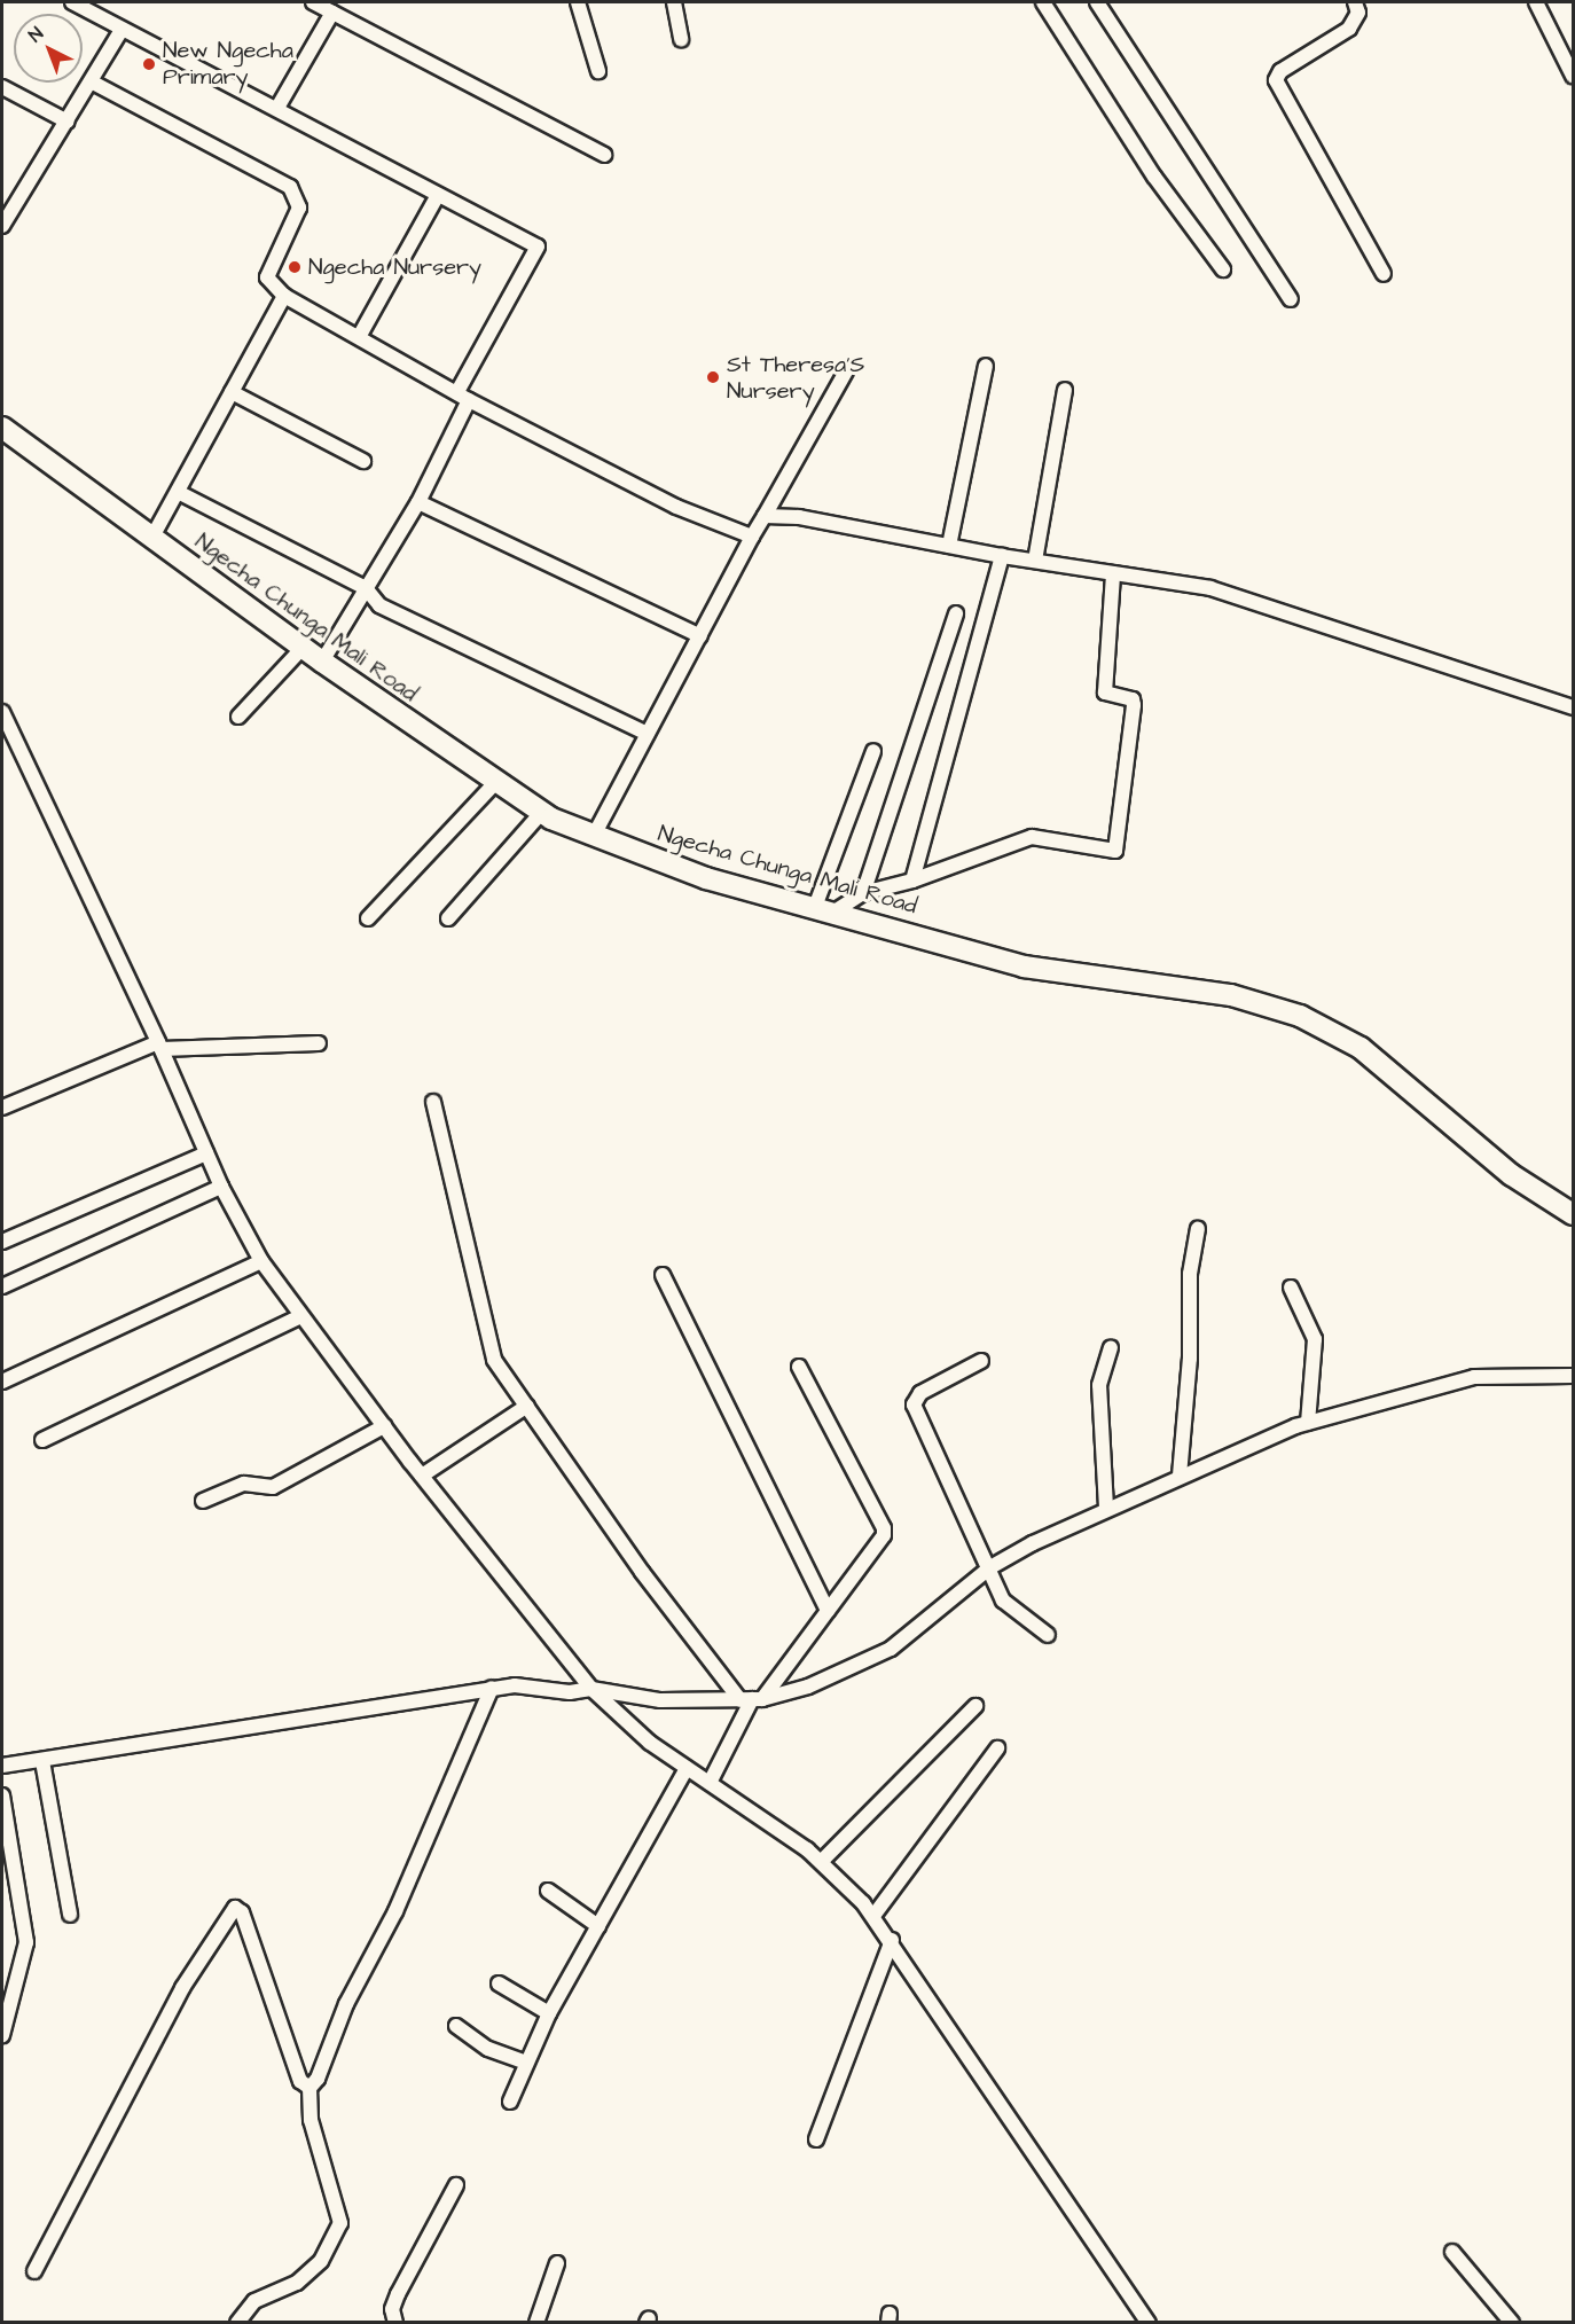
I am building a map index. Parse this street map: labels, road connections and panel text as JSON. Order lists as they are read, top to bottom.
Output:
{
  "streets": {
    "main road": ["Ngecha Chunga Mali Road"]
  },
  "places": ["New Ngecha Primary", "Ngecha Nursery", "St Theresa'S Nursery"],
  "north": "top left"
}
